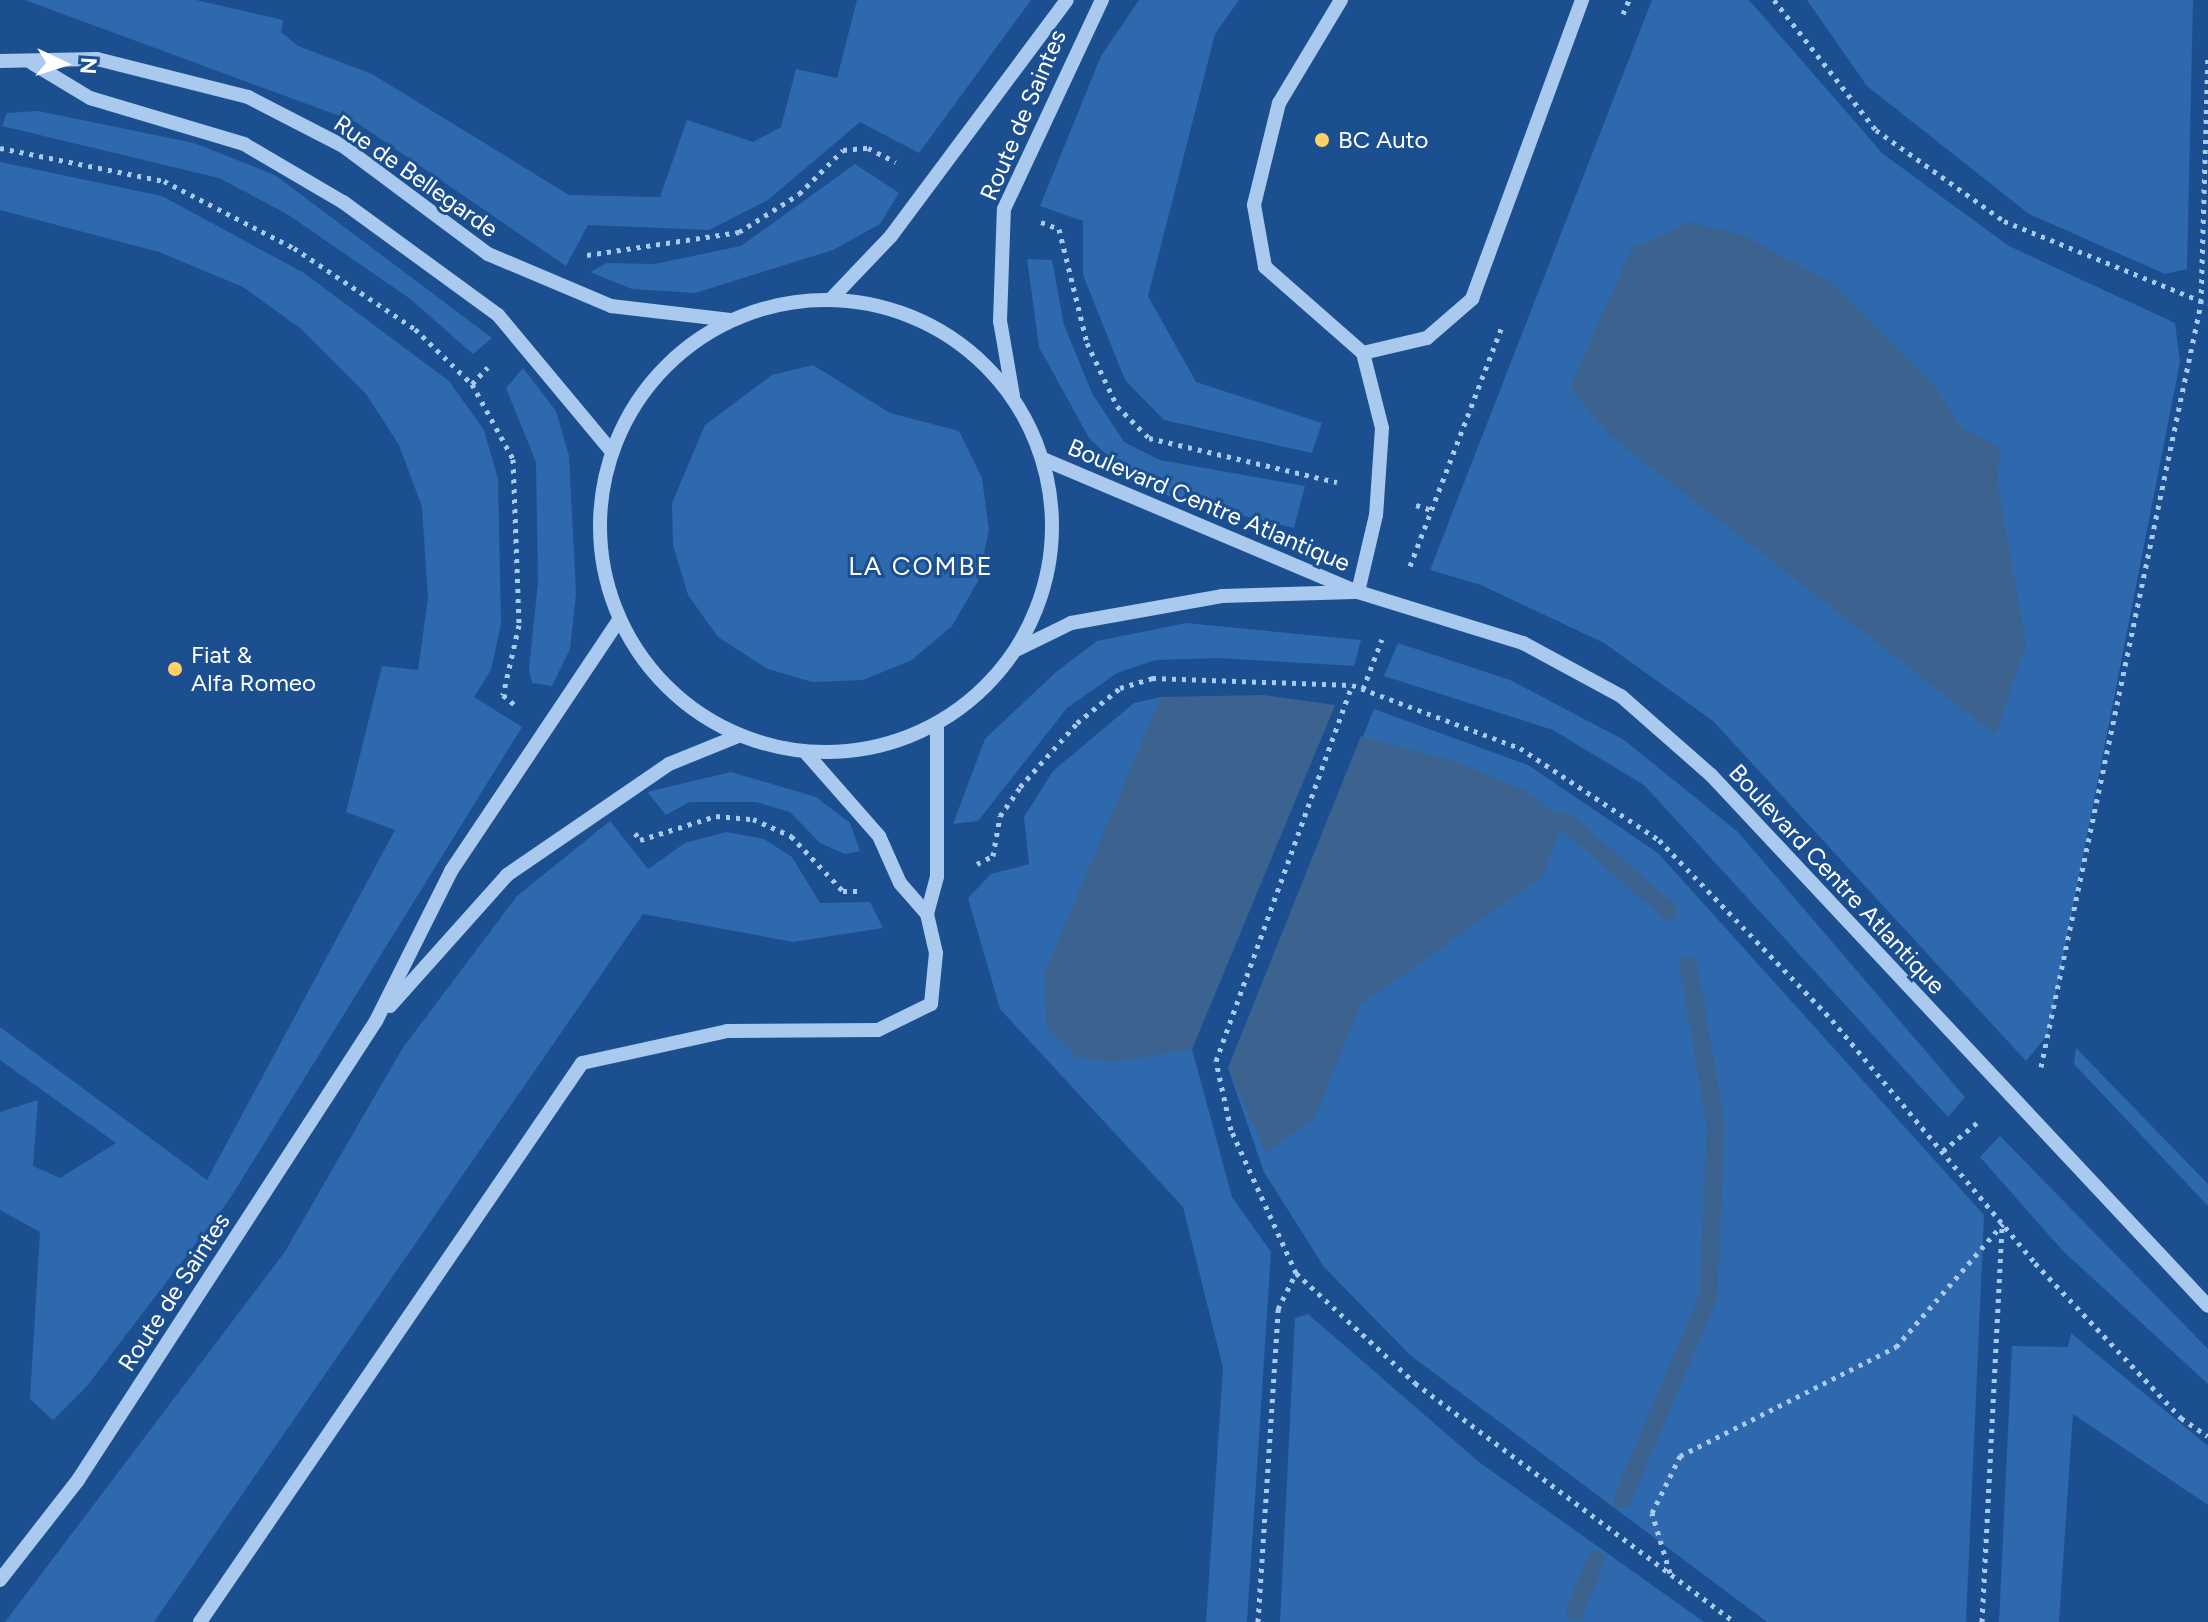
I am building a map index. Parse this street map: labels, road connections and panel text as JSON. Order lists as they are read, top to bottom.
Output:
{
  "streets": {
    "street": ["Route de Saintes", "Rue de Bellegarde", "Boulevard Centre Atlantique"]
  },
  "districts": ["LA COMBE"],
  "places": ["BC Auto", "Fiat & Alfa Romeo"],
  "north": "right"
}
